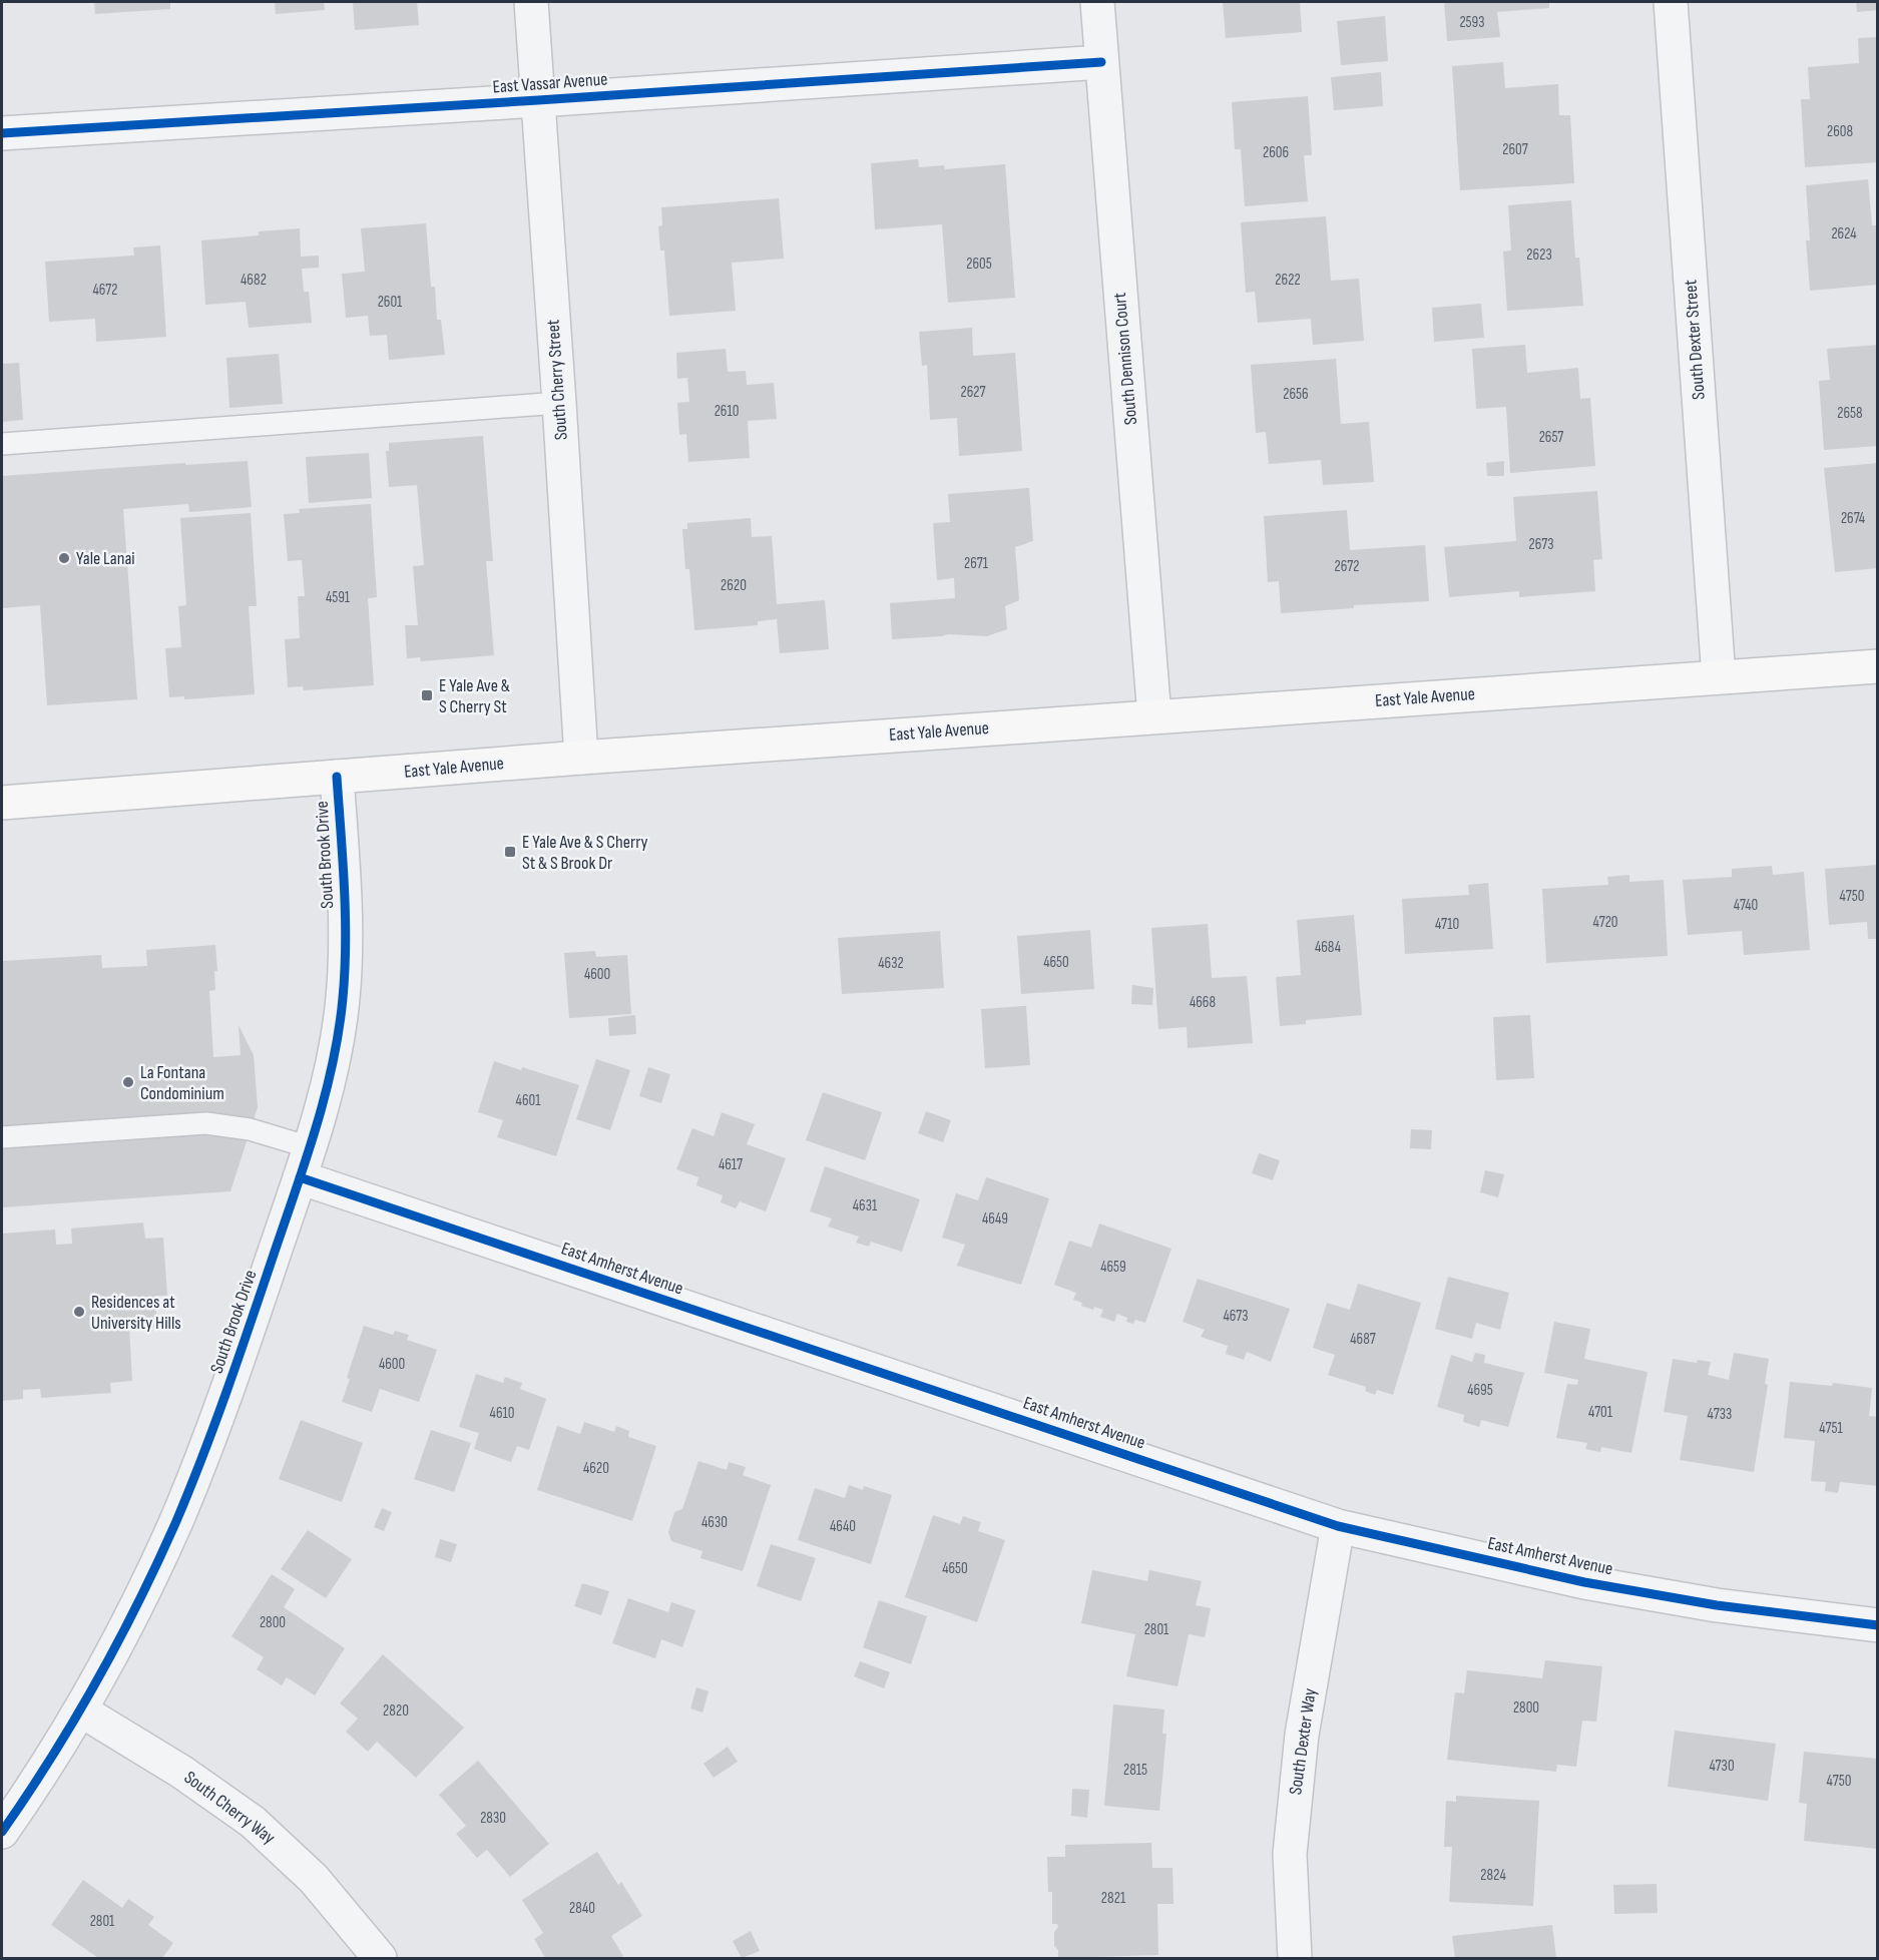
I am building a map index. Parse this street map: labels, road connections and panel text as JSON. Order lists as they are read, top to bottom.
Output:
{
  "streets": {
    "main road": ["East Yale Avenue"],
    "street": [
      "East Vassar Avenue",
      "South Dexter Street",
      "South Dennison Court",
      "South Cherry Street",
      "South Brook Drive",
      "East Amherst Avenue",
      "South Dexter Way",
      "South Cherry Way"
    ]
  },
  "crossings": [
    ["East Vassar Avenue", "South Dennison Court"],
    ["East Vassar Avenue", "South Cherry Street"],
    ["South Dexter Street", "East Yale Avenue"],
    ["South Dennison Court", "East Yale Avenue"],
    ["South Cherry Street", "East Yale Avenue"],
    ["East Yale Avenue", "South Brook Drive"],
    ["South Brook Drive", "East Amherst Avenue"],
    ["South Brook Drive", "South Cherry Way"],
    ["East Amherst Avenue", "South Dexter Way"]
  ],
  "places": {
    "other": ["Yale Lanai", "La Fontana Condominium", "Residences at University Hills"],
    "transit": ["E Yale Ave & S Cherry St", "E Yale Ave & S Cherry St & S Brook Dr"]
  },
  "house_numbers": [
    "2593",
    "2608",
    "2607",
    "2606",
    "2624",
    "2623",
    "2605",
    "4682",
    "2622",
    "4672",
    "2601",
    "2627",
    "2656",
    "2610",
    "2658",
    "2657",
    "2674",
    "2673",
    "2671",
    "2672",
    "2620",
    "4591",
    "4750",
    "4740",
    "4720",
    "4710",
    "4684",
    "4650",
    "4632",
    "4600",
    "4668",
    "4601",
    "4617",
    "4631",
    "4649",
    "4659",
    "4673",
    "4687",
    "4600",
    "4695",
    "4701",
    "4610",
    "4733",
    "4751",
    "4620",
    "4630",
    "4640",
    "4650",
    "2800",
    "2801",
    "2800",
    "2820",
    "4730",
    "2815",
    "4750",
    "2830",
    "2824",
    "2821",
    "2840",
    "2801"
  ]
}
